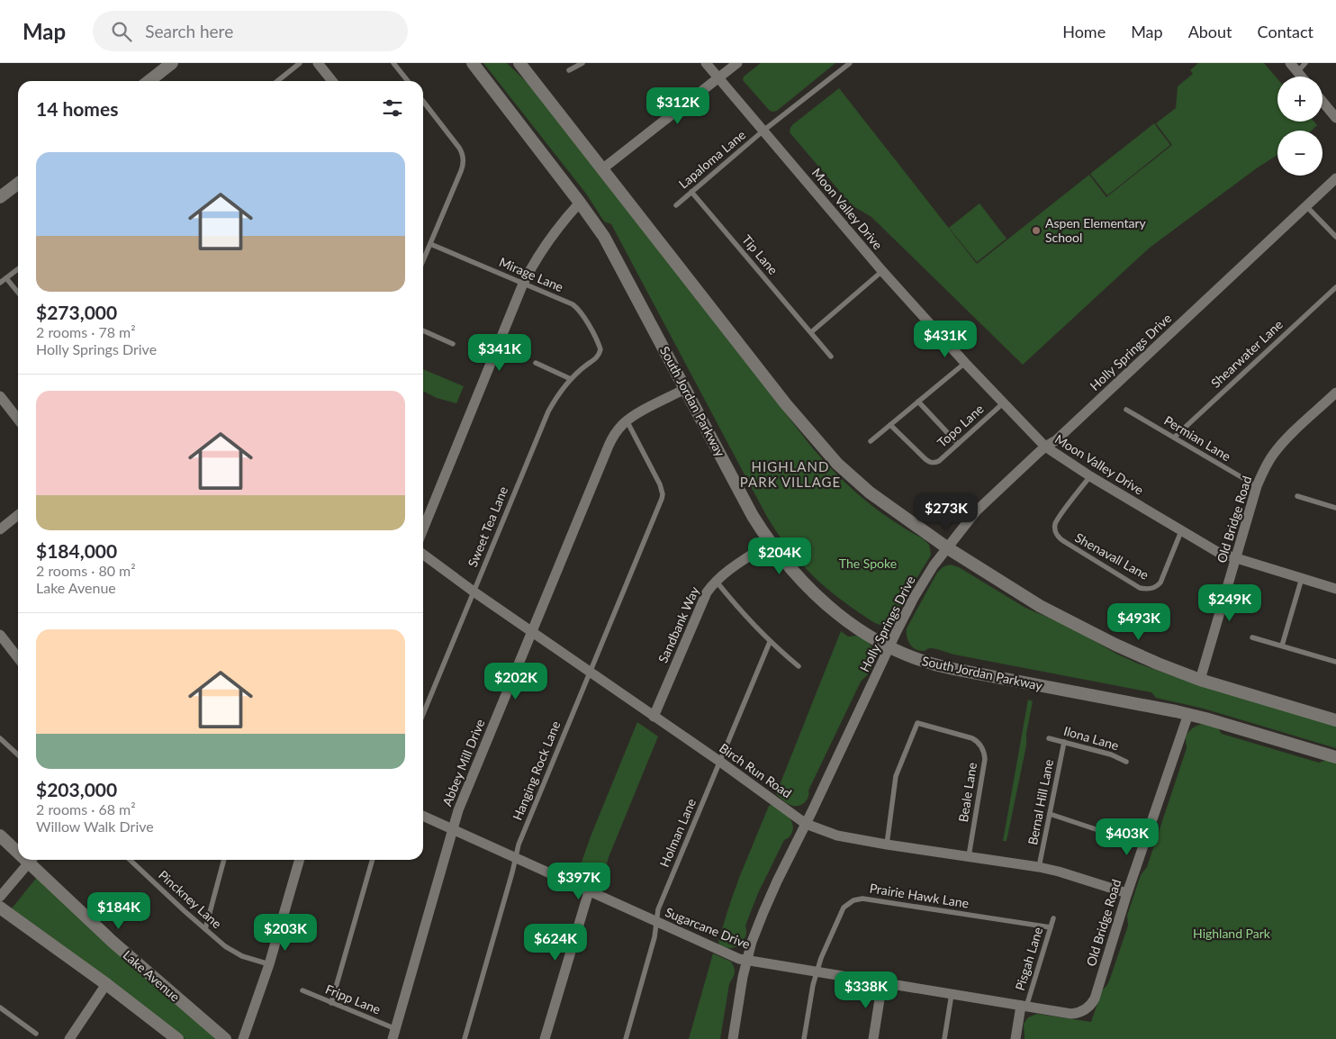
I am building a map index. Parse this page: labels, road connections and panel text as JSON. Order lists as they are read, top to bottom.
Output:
{
  "streets": {
    "street": [
      "Moon Valley Drive",
      "Holly Springs Drive",
      "South Jordan Parkway",
      "Old Bridge Road",
      "Sandbank Way",
      "Abbey Mill Drive",
      "Birch Run Road",
      "Sugarcane Drive",
      "Lake Avenue"
    ],
    "lane": [
      "Lapaloma Lane",
      "Tip Lane",
      "Mirage Lane",
      "Shearwater Lane",
      "Topo Lane",
      "Permian Lane",
      "Sweet Tea Lane",
      "Shenavall Lane",
      "Ilona Lane",
      "Hanging Rock Lane",
      "Beale Lane",
      "Bernal Hill Lane",
      "Holman Lane",
      "Prairie Hawk Lane",
      "Pinckney Lane",
      "Pisgah Lane",
      "Fripp Lane"
    ]
  },
  "crossings": [
    ["Lapaloma Lane", "Moon Valley Drive"],
    ["Lapaloma Lane", "Tip Lane"],
    ["Moon Valley Drive", "Holly Springs Drive"],
    ["Moon Valley Drive", "Topo Lane"],
    ["Moon Valley Drive", "Old Bridge Road"],
    ["Moon Valley Drive", "Shenavall Lane"],
    ["Mirage Lane", "Sweet Tea Lane"],
    ["Holly Springs Drive", "South Jordan Parkway"],
    ["Holly Springs Drive", "Birch Run Road"],
    ["Holly Springs Drive", "Sugarcane Drive"],
    ["Shearwater Lane", "Permian Lane"],
    ["South Jordan Parkway", "Old Bridge Road"],
    ["South Jordan Parkway", "Sandbank Way"],
    ["South Jordan Parkway", "Abbey Mill Drive"],
    ["Permian Lane", "Old Bridge Road"],
    ["Old Bridge Road", "Birch Run Road"],
    ["Old Bridge Road", "Sugarcane Drive"],
    ["Sweet Tea Lane", "Birch Run Road"],
    ["Sandbank Way", "Birch Run Road"],
    ["Ilona Lane", "Bernal Hill Lane"],
    ["Abbey Mill Drive", "Hanging Rock Lane"],
    ["Abbey Mill Drive", "Birch Run Road"],
    ["Abbey Mill Drive", "Sugarcane Drive"],
    ["Abbey Mill Drive", "Fripp Lane"],
    ["Hanging Rock Lane", "Birch Run Road"],
    ["Hanging Rock Lane", "Sugarcane Drive"],
    ["Birch Run Road", "Beale Lane"],
    ["Birch Run Road", "Bernal Hill Lane"],
    ["Birch Run Road", "Holman Lane"],
    ["Holman Lane", "Sugarcane Drive"],
    ["Prairie Hawk Lane", "Sugarcane Drive"],
    ["Prairie Hawk Lane", "Pisgah Lane"],
    ["Sugarcane Drive", "Pisgah Lane"]
  ],
  "districts": ["HIGHLAND PARK VILLAGE"],
  "parks": ["The Spoke", "Highland Park"],
  "places": ["Aspen Elementary School"],
  "page": {
    "header": "Map",
    "search": "Search here",
    "nav": [
      "Home",
      "Map",
      "About",
      "Contact"
    ],
    "map_buttons": ["+", "−"],
    "heading": "14 homes",
    "price": [
      "$312K",
      "$431K",
      "$341K",
      "$273K",
      "$204K",
      "$249K",
      "$493K",
      "$202K",
      "$403K",
      "$397K",
      "$184K",
      "$203K",
      "$624K",
      "$338K"
    ],
    "list": [
      {
        "name": "$273,000",
        "note": "2 rooms · 78 m² · Holly Springs Drive"
      },
      {
        "name": "$184,000",
        "note": "2 rooms · 80 m² · Lake Avenue"
      },
      {
        "name": "$203,000",
        "note": "2 rooms · 68 m² · Willow Walk Drive"
      }
    ]
  }
}
